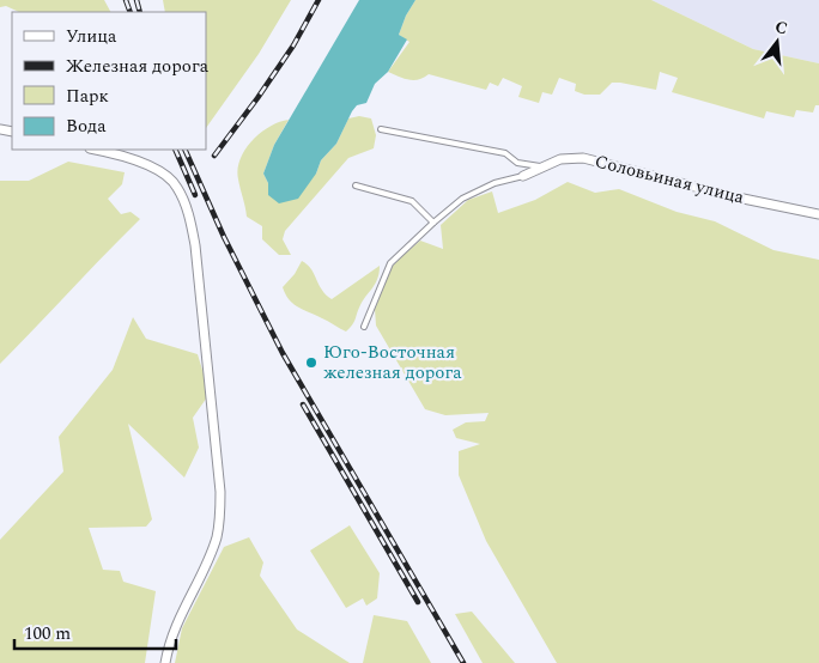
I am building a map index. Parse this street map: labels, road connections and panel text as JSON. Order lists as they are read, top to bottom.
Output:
{
  "streets": {
    "street": ["Соловьиная улица"]
  },
  "places": ["Юго-Восточная железная дорога"],
  "legend": [
    "Улица",
    "Железная дорога",
    "Парк",
    "Вода"
  ],
  "scale_bar": "100 m",
  "north": "top"
}
